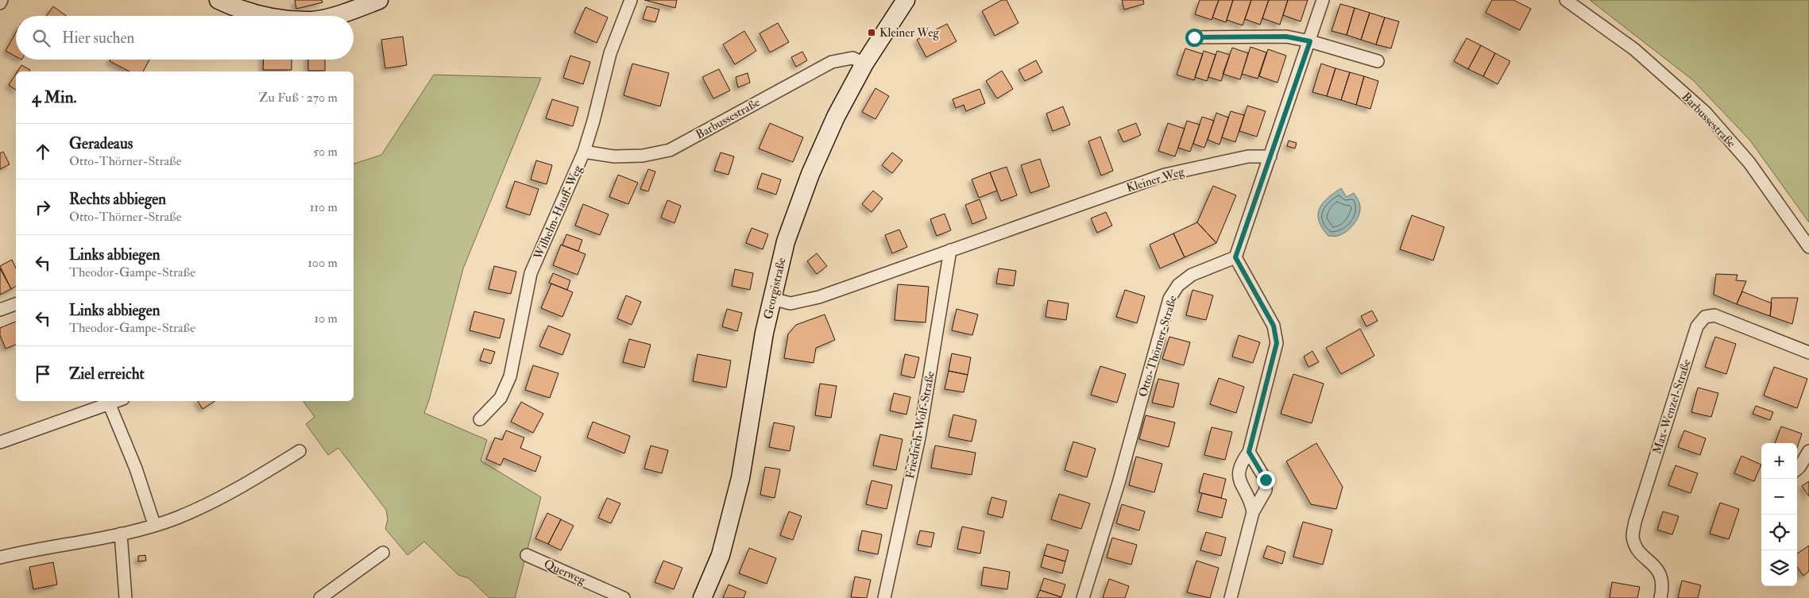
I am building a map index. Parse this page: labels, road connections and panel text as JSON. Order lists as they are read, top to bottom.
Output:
{
  "streets": {
    "street": [
      "Barbussestraße",
      "Kleiner Weg",
      "Wilhelm-Hauff-Weg",
      "Georgistraße",
      "Otto-Thörner-Straße",
      "Max-Wenzel-Straße",
      "Friedrich-Wolf-Straße",
      "Querweg"
    ]
  },
  "crossings": [
    ["Barbussestraße", "Wilhelm-Hauff-Weg"],
    ["Barbussestraße", "Georgistraße"],
    ["Kleiner Weg", "Georgistraße"],
    ["Kleiner Weg", "Friedrich-Wolf-Straße"]
  ],
  "places": {
    "transit": ["Kleiner Weg"]
  },
  "page": {
    "search": "Hier suchen",
    "heading": ["4 Min.", "Zu Fuß · 270 m"],
    "list": [
      ["Geradeaus", "Otto-Thörner-Straße", "50 m"],
      ["Rechts abbiegen", "Otto-Thörner-Straße", "110 m"],
      ["Links abbiegen", "Theodor-Gampe-Straße", "100 m"],
      ["Links abbiegen", "Theodor-Gampe-Straße", "10 m"],
      "Ziel erreicht"
    ],
    "map_buttons": ["+", "−"]
  }
}
